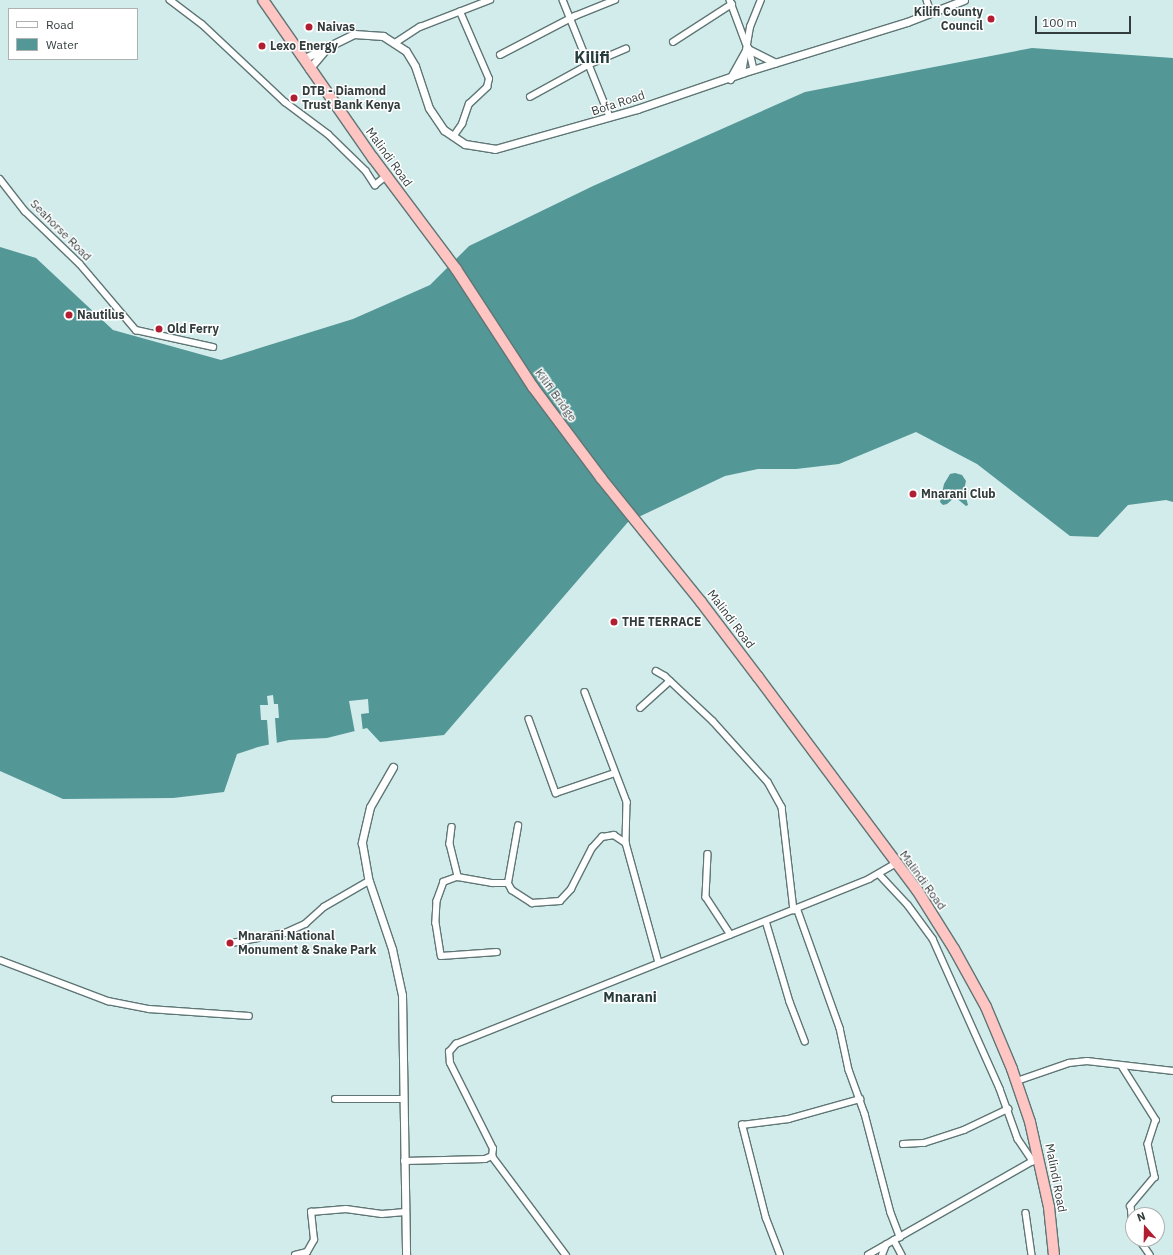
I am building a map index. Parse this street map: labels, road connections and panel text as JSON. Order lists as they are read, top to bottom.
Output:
{
  "streets": {
    "highway": ["Malindi Road", "Kilifi Bridge"],
    "street": ["Bofa Road", "Seahorse Road"]
  },
  "crossings": [
    ["Bofa Road", "Malindi Road"],
    ["Malindi Road", "Kilifi Bridge"]
  ],
  "districts": ["Kilifi", "Mnarani"],
  "places": [
    "Kilifi County Council",
    "Naivas",
    "Lexo Energy",
    "DTB - Diamond Trust Bank Kenya",
    "Nautilus",
    "Old Ferry",
    "Mnarani Club",
    "THE TERRACE",
    "Mnarani National Monument & Snake Park"
  ],
  "legend": ["Road", "Water"],
  "scale_bar": "100 m",
  "north": "top"
}
